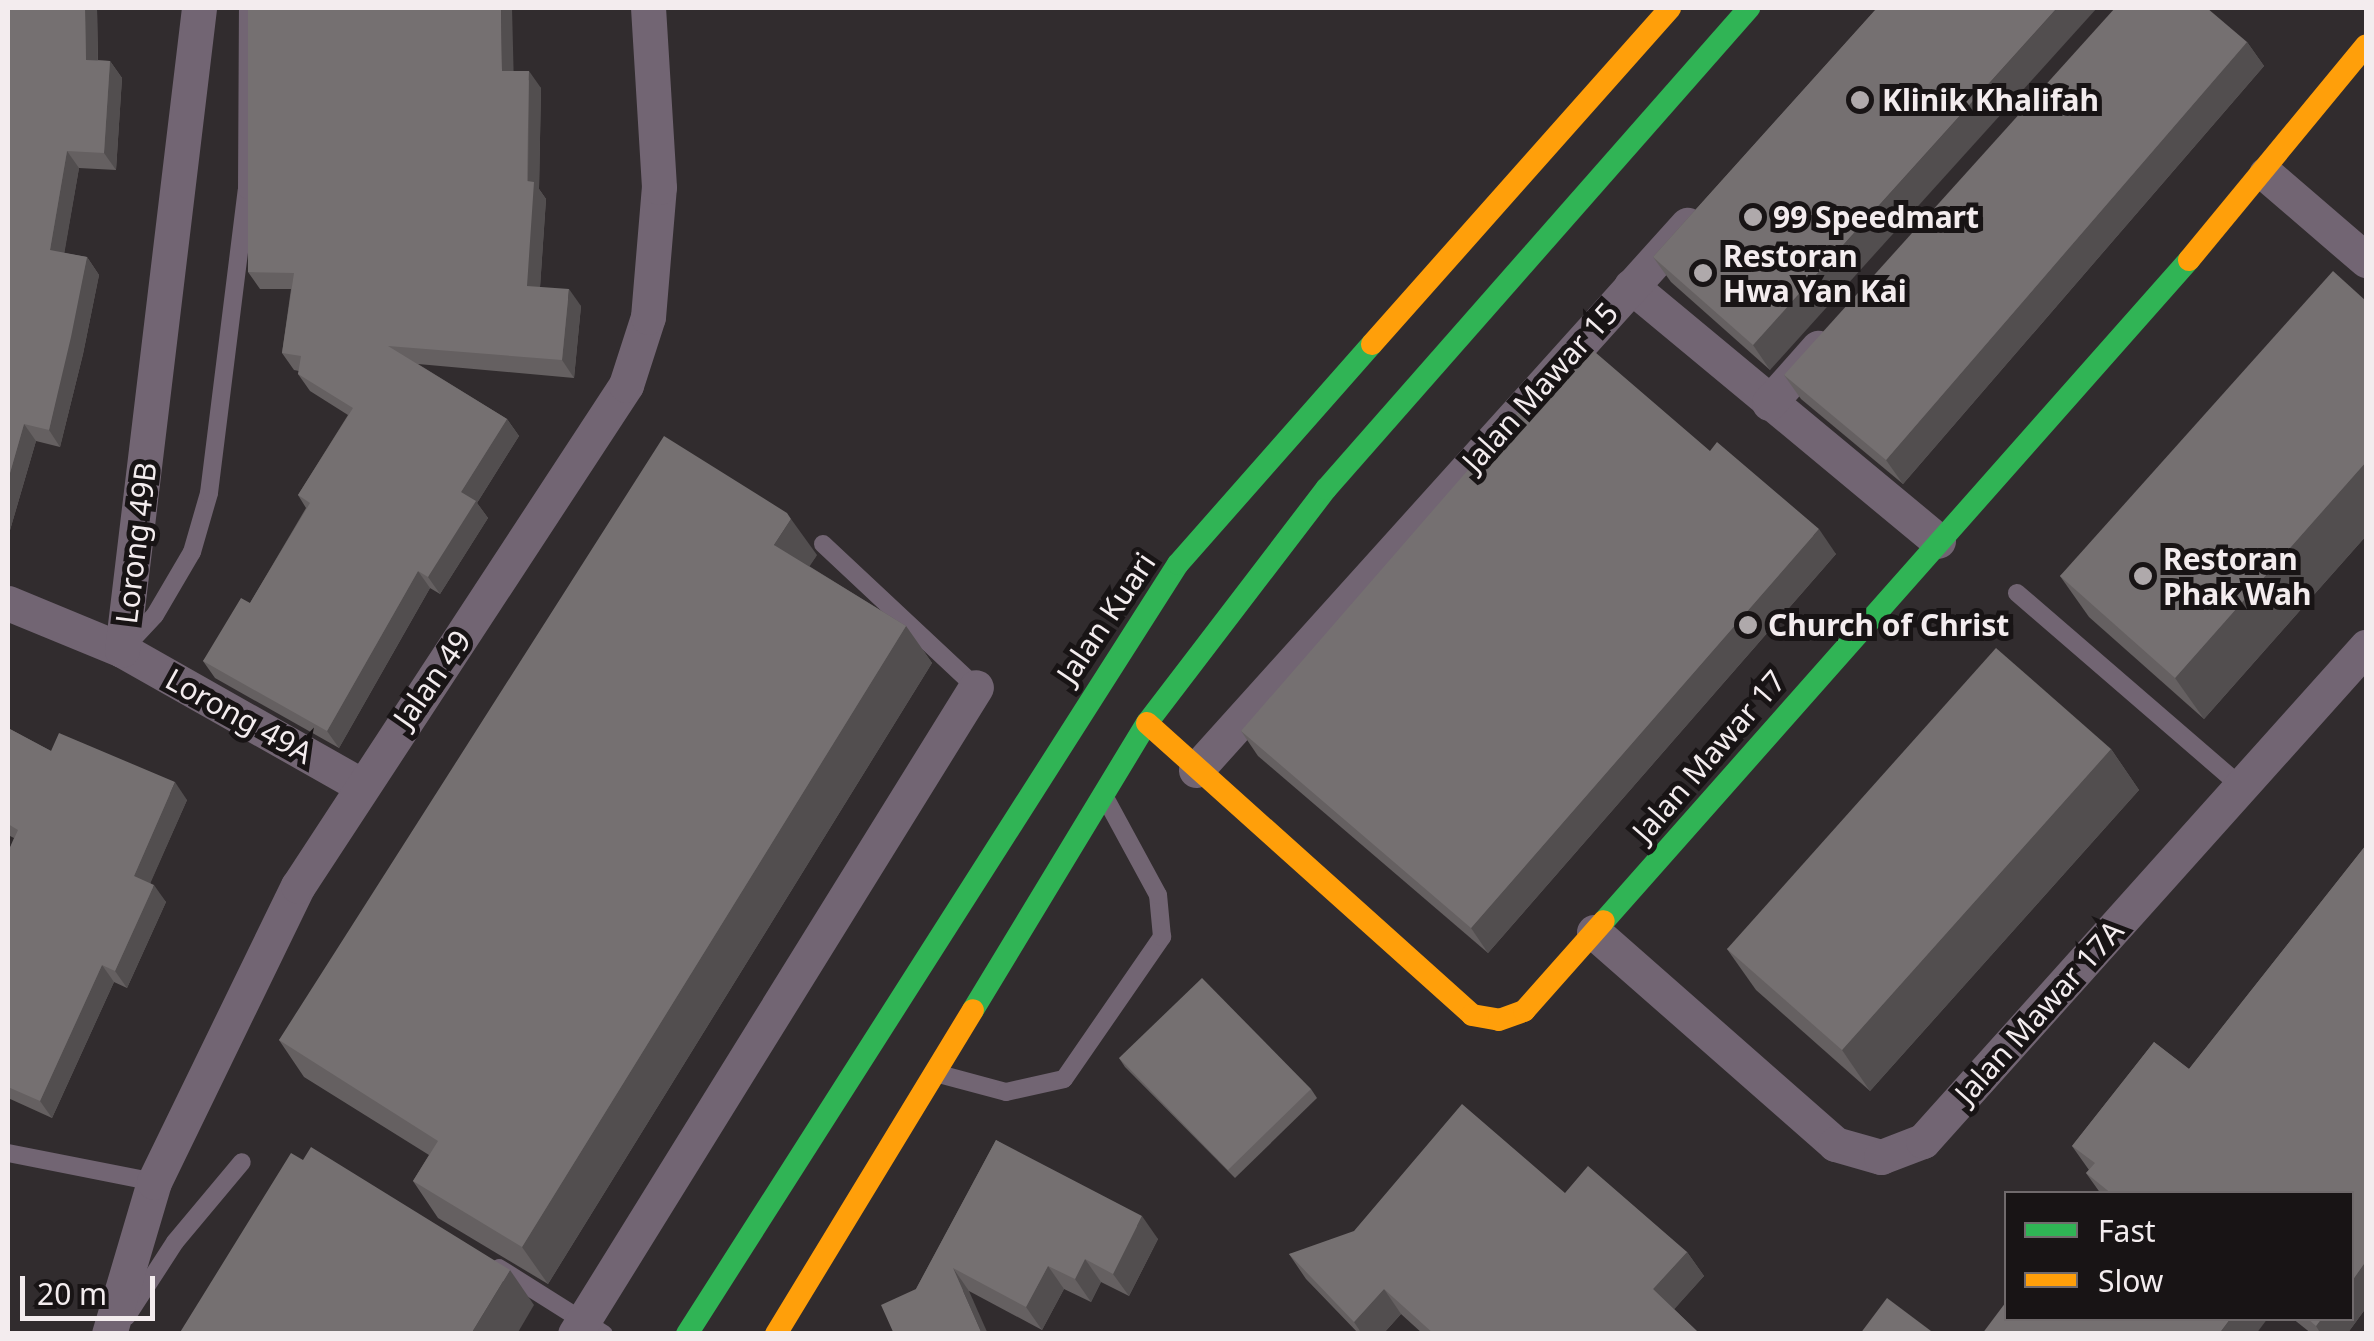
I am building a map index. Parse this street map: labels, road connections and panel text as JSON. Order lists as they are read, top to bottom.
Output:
{
  "streets": {
    "street": [
      "Jalan Mawar 15",
      "Lorong 49B",
      "Jalan Kuari",
      "Jalan 49",
      "Lorong 49A",
      "Jalan Mawar 17",
      "Jalan Mawar 17A"
    ]
  },
  "crossings": [
    ["Jalan Mawar 15", "Jalan Mawar 17"],
    ["Lorong 49B", "Lorong 49A"],
    ["Jalan 49", "Lorong 49A"],
    ["Jalan Mawar 17", "Jalan Mawar 17A"]
  ],
  "places": [
    "Klinik Khalifah",
    "99 Speedmart",
    "Restoran Hwa Yan Kai",
    "Restoran Phak Wah",
    "Church of Christ"
  ],
  "legend": ["Fast", "Slow"],
  "scale_bar": "20 m"
}
